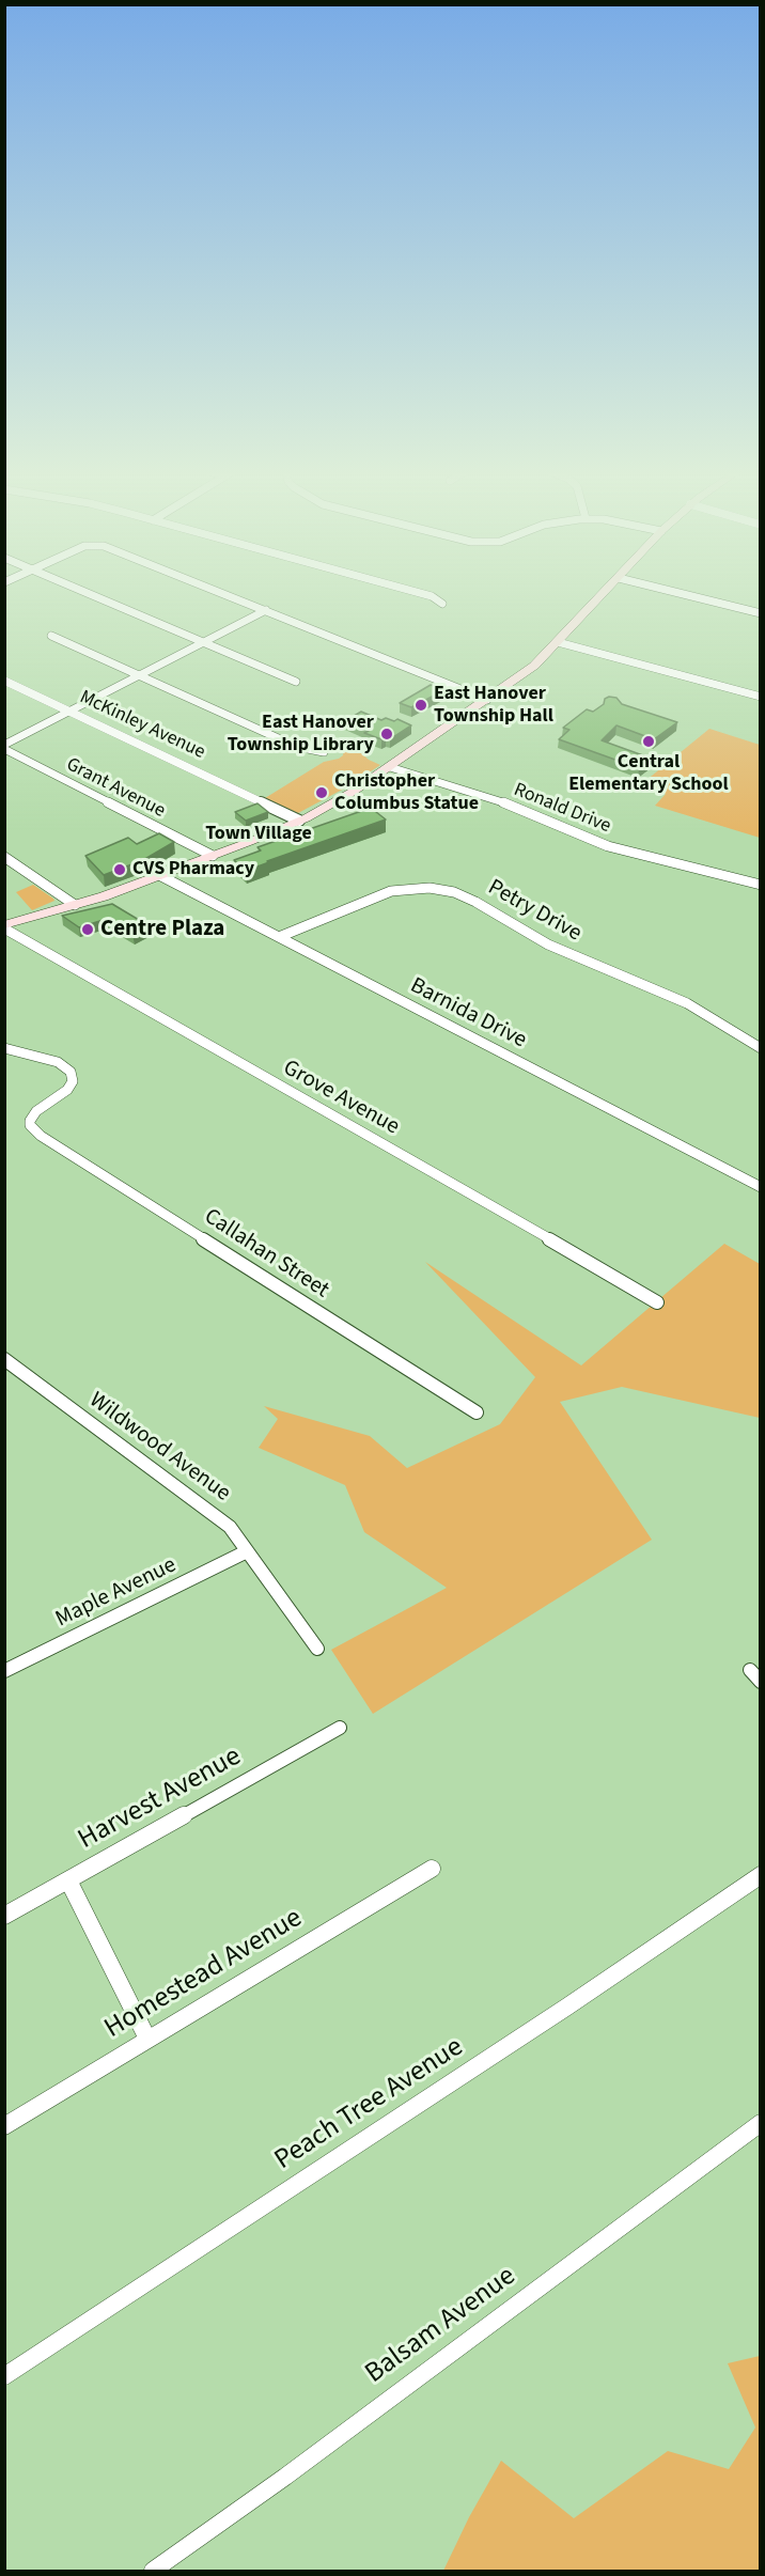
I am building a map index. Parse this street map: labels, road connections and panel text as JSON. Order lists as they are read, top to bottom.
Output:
{
  "streets": {
    "street": [
      "McKinley Avenue",
      "Grant Avenue",
      "Ronald Drive",
      "Petry Drive",
      "Barnida Drive",
      "Grove Avenue",
      "Callahan Street",
      "Wildwood Avenue",
      "Maple Avenue",
      "Harvest Avenue",
      "Homestead Avenue",
      "Peach Tree Avenue",
      "Balsam Avenue"
    ]
  },
  "crossings": [
    ["Petry Drive", "Barnida Drive"],
    ["Wildwood Avenue", "Maple Avenue"]
  ],
  "districts": ["Town Village"],
  "places": [
    "East Hanover Township Hall",
    "East Hanover Township Library",
    "Central Elementary School",
    "Christopher Columbus Statue",
    "CVS Pharmacy",
    "Centre Plaza"
  ]
}
